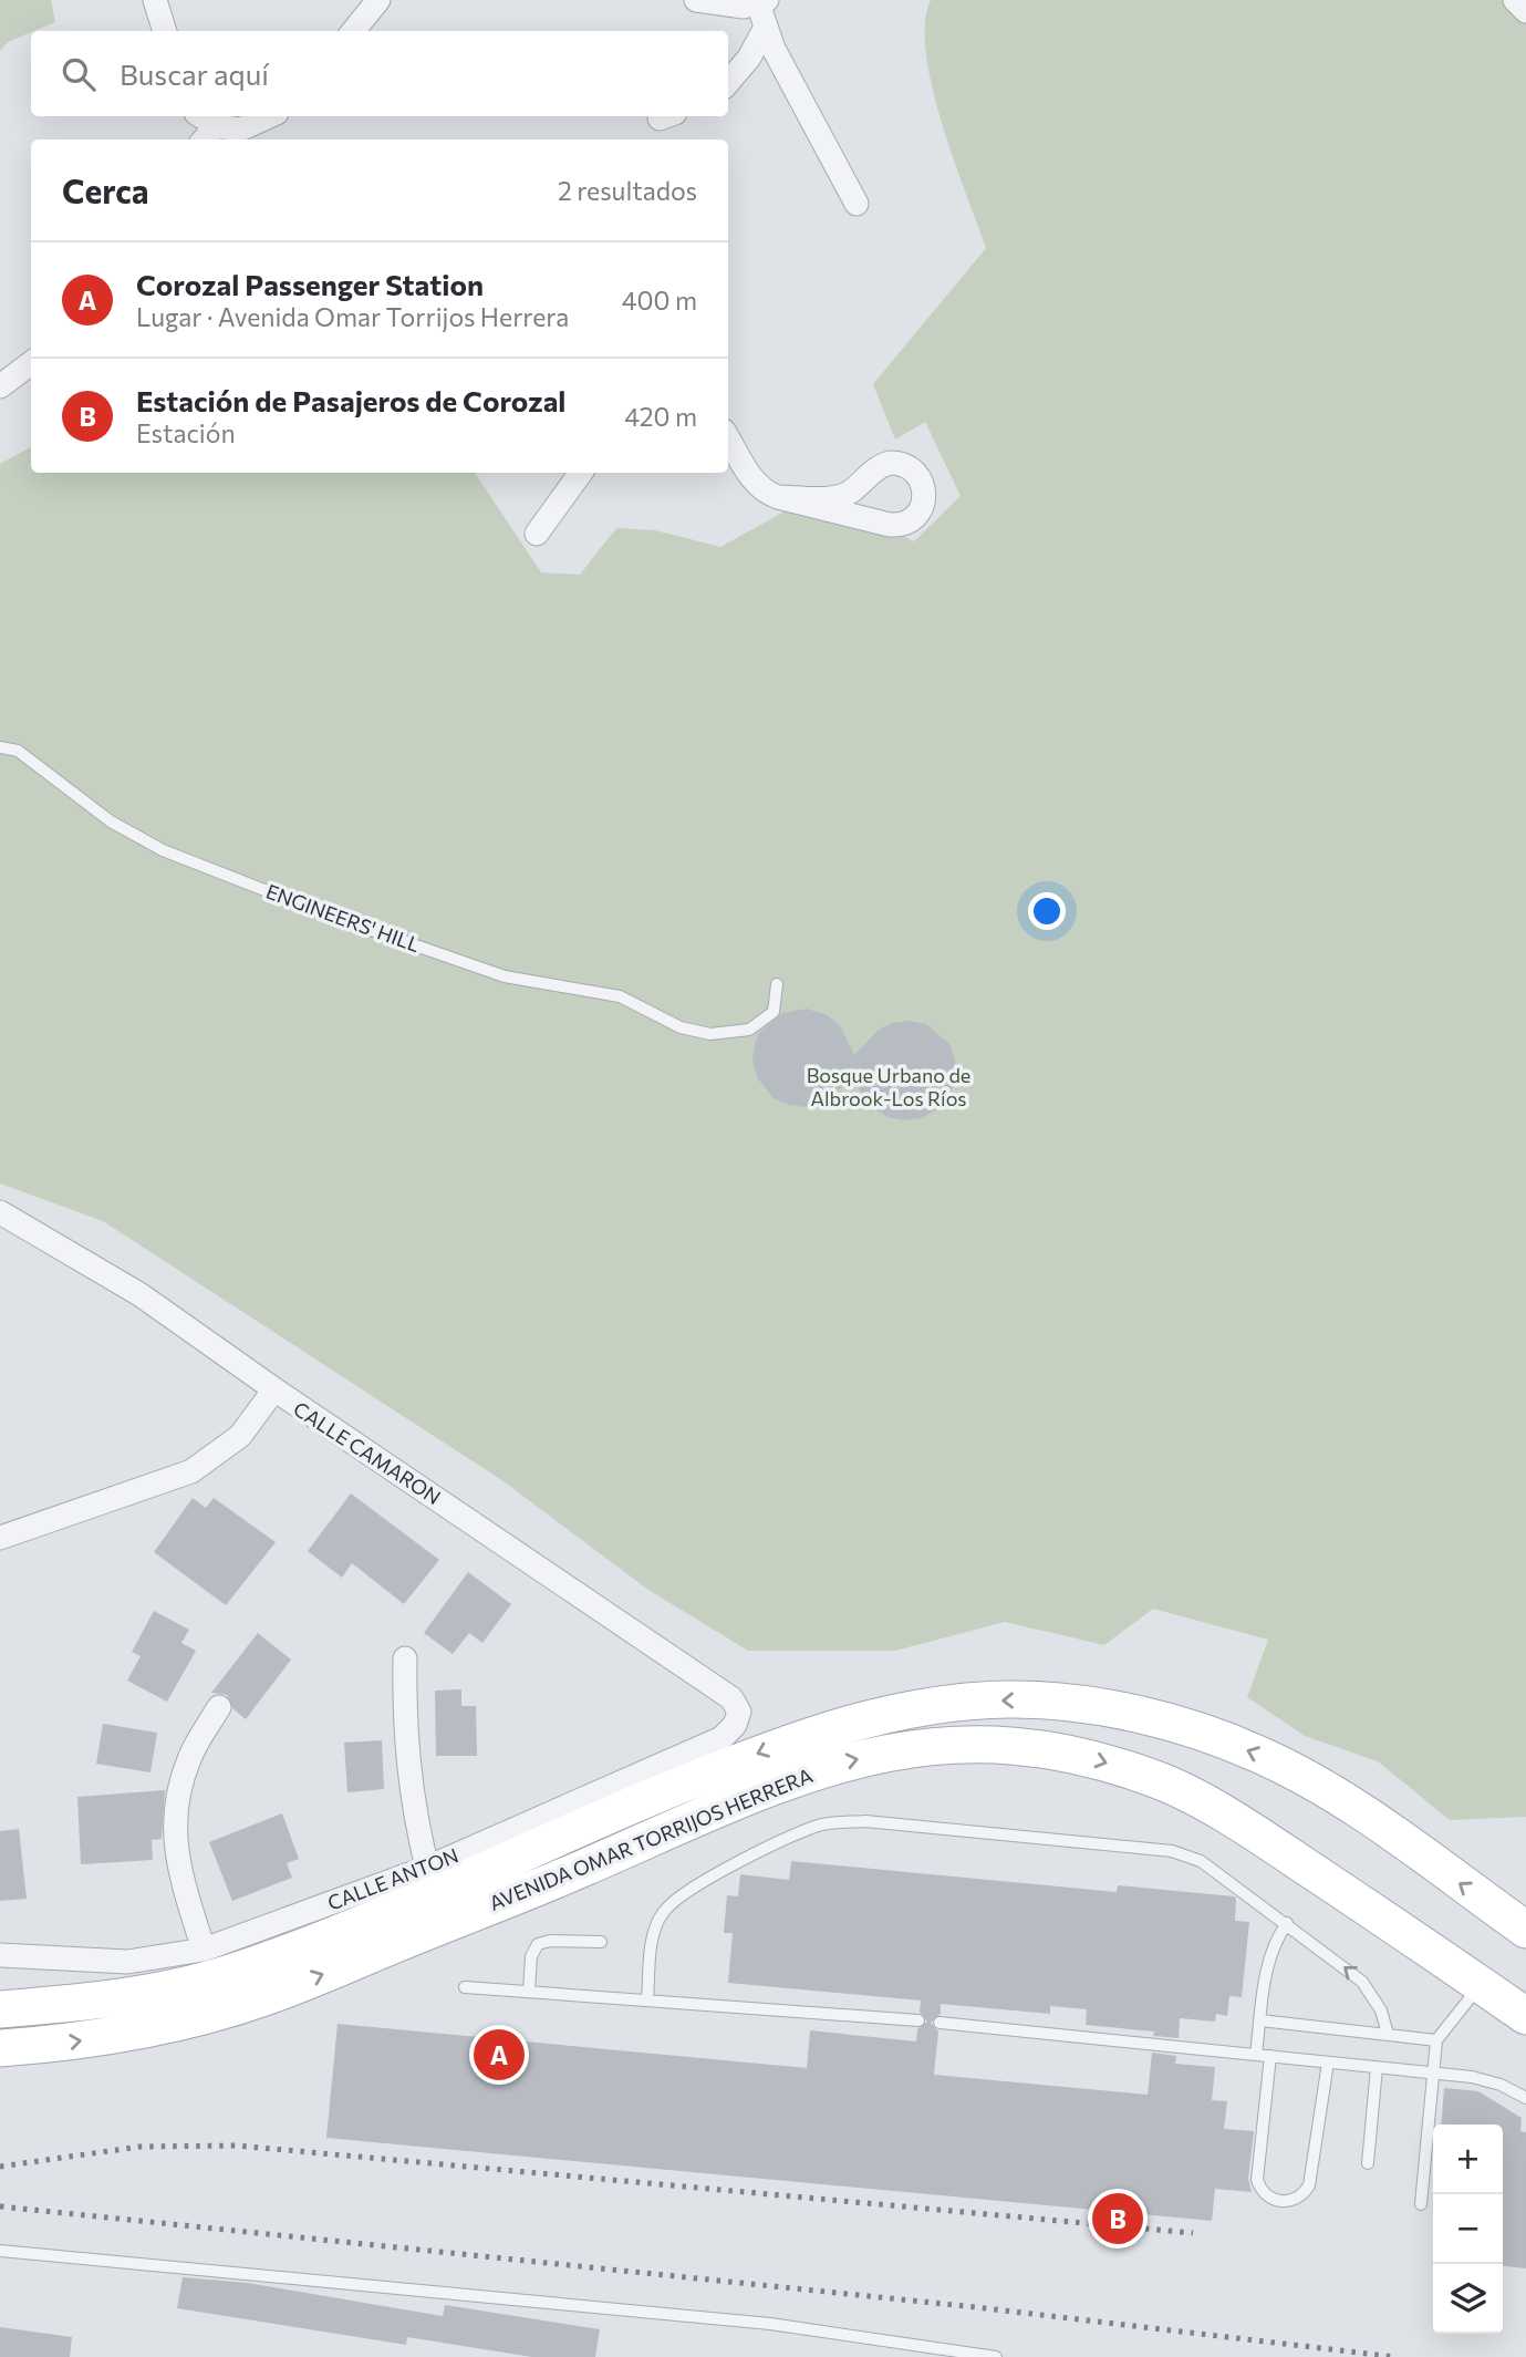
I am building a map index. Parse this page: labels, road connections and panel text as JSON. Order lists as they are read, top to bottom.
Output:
{
  "streets": {
    "main road": ["AVENIDA OMAR TORRIJOS HERRERA"],
    "street": ["CALLE CAMARON", "CALLE ANTON"],
    "lane": ["ENGINEERS' HILL"]
  },
  "crossings": [
    ["CALLE CAMARON", "CALLE ANTON"]
  ],
  "parks": ["Bosque Urbano de Albrook-Los Ríos"],
  "page": {
    "search": "Buscar aquí",
    "heading": ["Cerca", "2 resultados"],
    "list": [
      {
        "mark": "A",
        "name": "Corozal Passenger Station",
        "note": "Lugar · Avenida Omar Torrijos Herrera",
        "value": "400 m"
      },
      {
        "mark": "B",
        "name": "Estación de Pasajeros de Corozal",
        "note": "Estación",
        "value": "420 m"
      }
    ],
    "pins": ["A", "B"],
    "map_buttons": ["+", "−"]
  }
}
